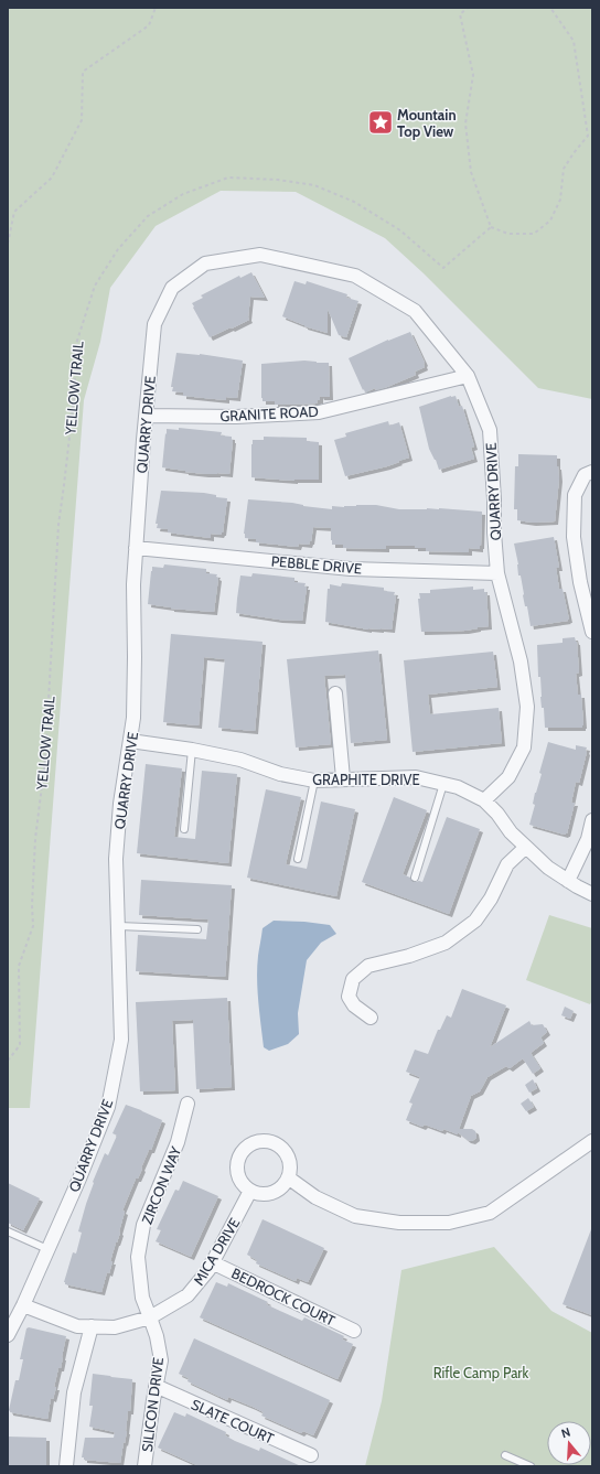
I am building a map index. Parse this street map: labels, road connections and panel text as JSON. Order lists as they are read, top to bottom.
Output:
{
  "streets": {
    "street": [
      "GRANITE ROAD",
      "QUARRY DRIVE",
      "PEBBLE DRIVE",
      "GRAPHITE DRIVE",
      "ZIRCON WAY",
      "MICA DRIVE",
      "BEDROCK COURT",
      "SILICON DRIVE",
      "SLATE COURT"
    ],
    "path": ["YELLOW TRAIL"]
  },
  "crossings": [
    ["GRANITE ROAD", "QUARRY DRIVE"],
    ["QUARRY DRIVE", "PEBBLE DRIVE"],
    ["QUARRY DRIVE", "GRAPHITE DRIVE"],
    ["QUARRY DRIVE", "MICA DRIVE"],
    ["ZIRCON WAY", "MICA DRIVE"],
    ["ZIRCON WAY", "SILICON DRIVE"],
    ["MICA DRIVE", "BEDROCK COURT"],
    ["MICA DRIVE", "SILICON DRIVE"],
    ["SILICON DRIVE", "SLATE COURT"]
  ],
  "parks": ["Rifle Camp Park"],
  "places": {
    "place": ["Mountain Top View"]
  },
  "north": "top"
}
